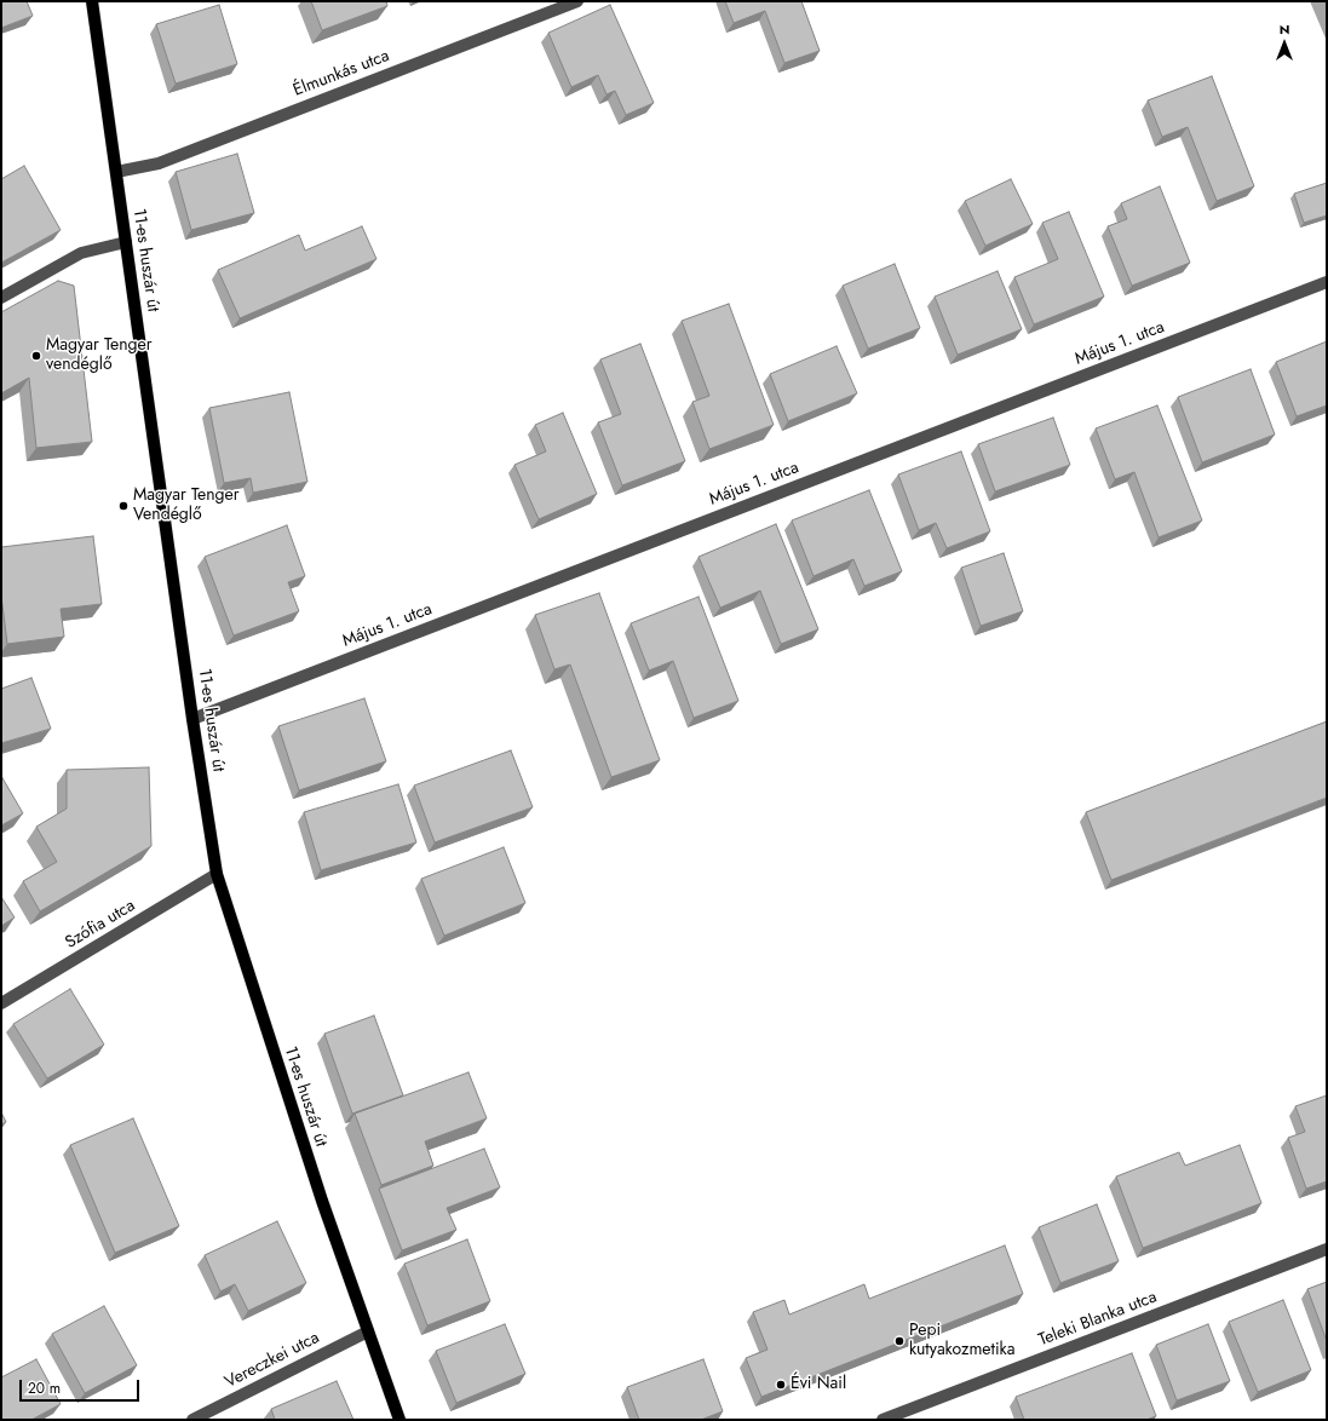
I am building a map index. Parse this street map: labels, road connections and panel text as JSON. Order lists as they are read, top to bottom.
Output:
{
  "streets": {
    "main road": ["11-es huszár út"],
    "street": [
      "Élmunkás utca",
      "Május 1. utca",
      "Szófia utca",
      "Teleki Blanka utca",
      "Vereczkei utca"
    ]
  },
  "crossings": [
    ["Élmunkás utca", "11-es huszár út"],
    ["11-es huszár út", "Május 1. utca"],
    ["11-es huszár út", "Szófia utca"],
    ["11-es huszár út", "Vereczkei utca"]
  ],
  "places": [
    "Magyar Tenger vendéglő",
    "Magyar Tenger Vendéglő",
    "Pepi kutyakozmetika",
    "Évi Nail"
  ],
  "scale_bar": "20 m",
  "north": "top"
}
